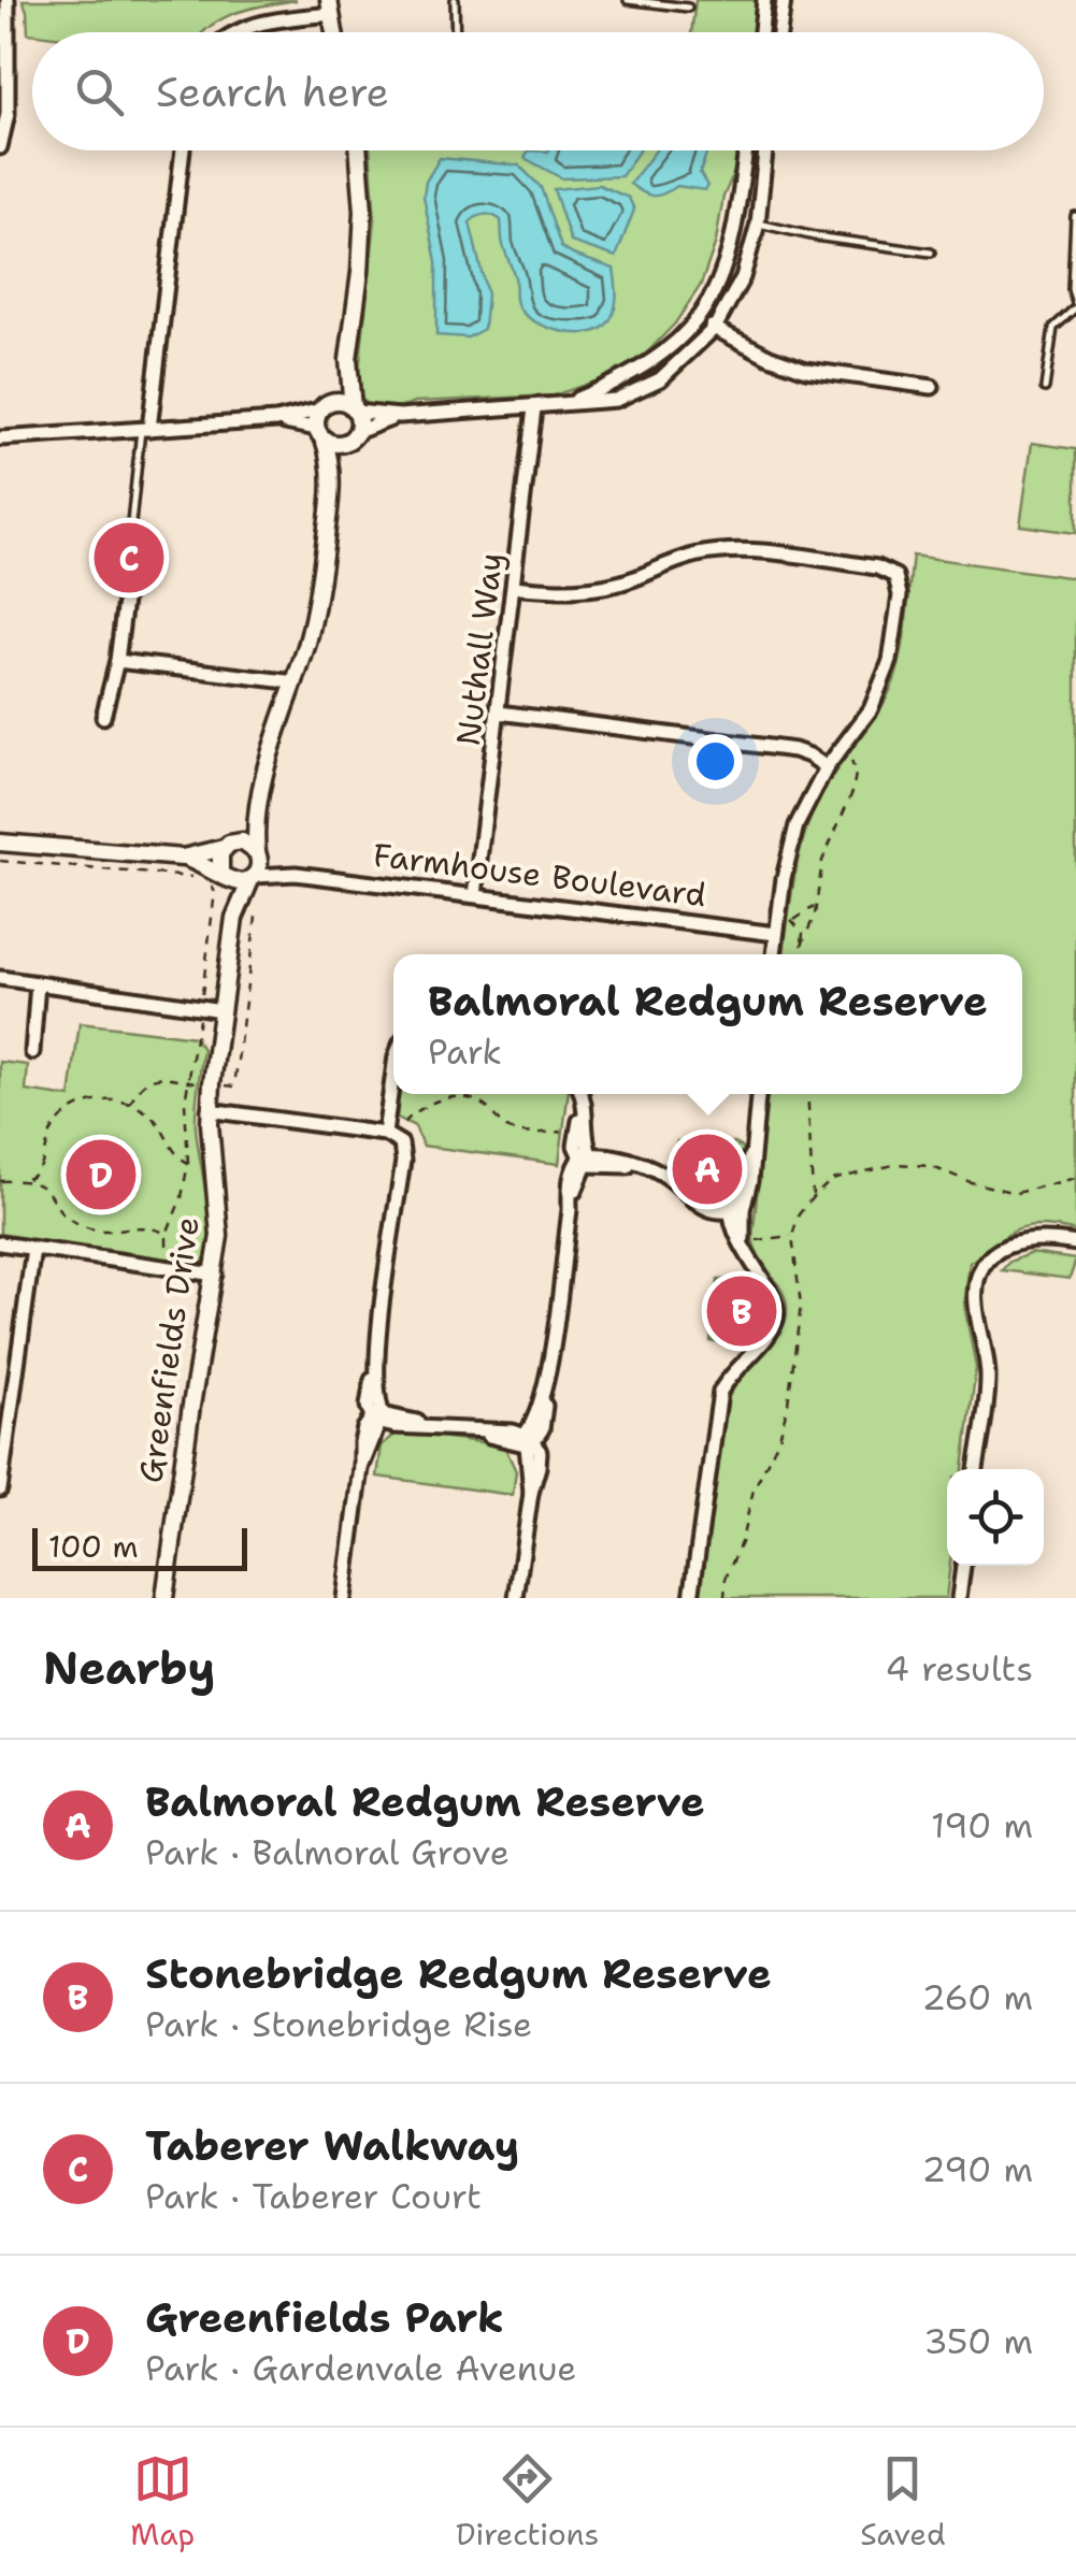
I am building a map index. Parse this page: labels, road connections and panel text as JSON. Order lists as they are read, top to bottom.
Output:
{
  "streets": {
    "street": ["Nuthall Way", "Farmhouse Boulevard", "Greenfields Drive"]
  },
  "crossings": [
    ["Nuthall Way", "Farmhouse Boulevard"],
    ["Farmhouse Boulevard", "Greenfields Drive"]
  ],
  "scale_bar": "100 m",
  "page": {
    "search": "Search here",
    "pins": [
      "C",
      "A",
      "D",
      "B"
    ],
    "popup": ["Balmoral Redgum Reserve", "Park"],
    "scale": "100 m",
    "heading": ["Nearby", "4 results"],
    "list": [
      {
        "mark": "A",
        "name": "Balmoral Redgum Reserve",
        "note": "Park · Balmoral Grove",
        "value": "190 m"
      },
      {
        "mark": "B",
        "name": "Stonebridge Redgum Reserve",
        "note": "Park · Stonebridge Rise",
        "value": "260 m"
      },
      {
        "mark": "C",
        "name": "Taberer Walkway",
        "note": "Park · Taberer Court",
        "value": "290 m"
      },
      {
        "mark": "D",
        "name": "Greenfields Park",
        "note": "Park · Gardenvale Avenue",
        "value": "350 m"
      }
    ],
    "nav": ["Map", "Directions", "Saved"]
  }
}
